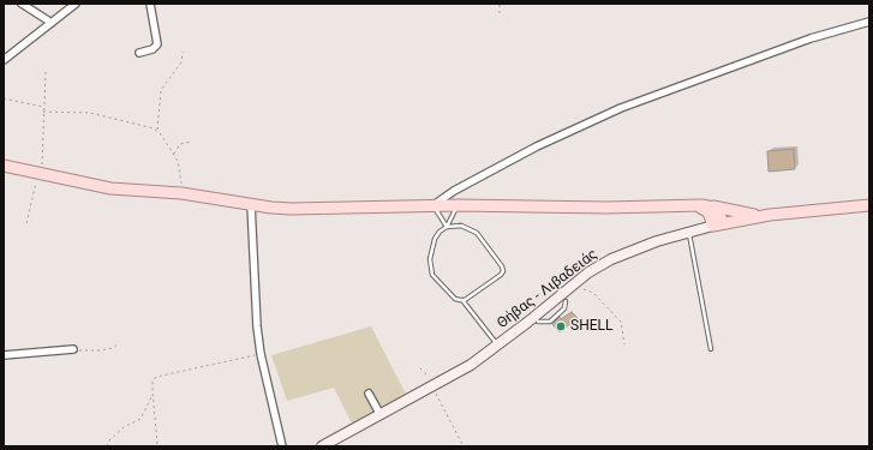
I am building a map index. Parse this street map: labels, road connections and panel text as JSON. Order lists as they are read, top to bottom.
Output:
{
  "streets": {
    "main road": ["Θήβας - Λιβαδειάς"]
  },
  "places": ["SHELL"]
}
